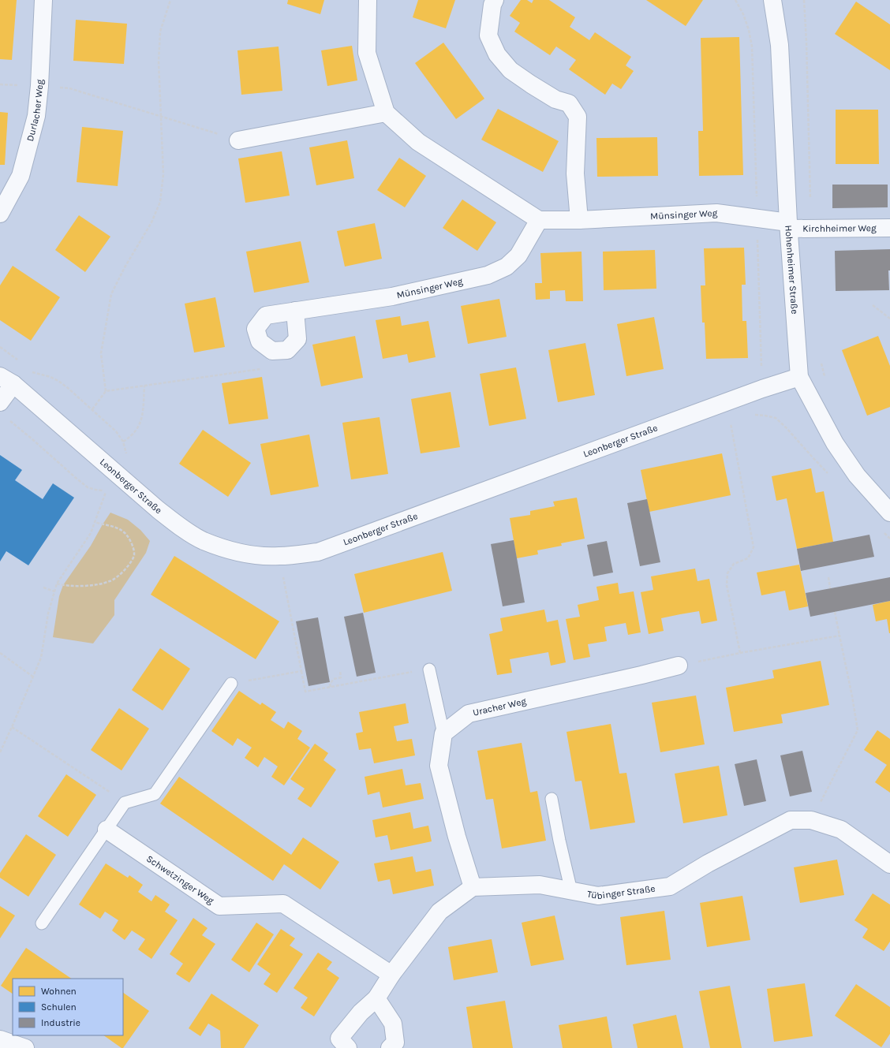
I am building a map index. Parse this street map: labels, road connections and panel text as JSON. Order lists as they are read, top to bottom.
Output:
{
  "streets": {
    "street": [
      "Durlacher Weg",
      "Münsinger Weg",
      "Kirchheimer Weg",
      "Hohenheimer Straße",
      "Leonberger Straße",
      "Uracher Weg",
      "Schwetzinger Weg",
      "Tübinger Straße"
    ]
  },
  "crossings": [
    ["Münsinger Weg", "Kirchheimer Weg"],
    ["Münsinger Weg", "Hohenheimer Straße"],
    ["Kirchheimer Weg", "Hohenheimer Straße"],
    ["Hohenheimer Straße", "Leonberger Straße"]
  ],
  "legend": ["Wohnen", "Schulen", "Industrie"]
}
